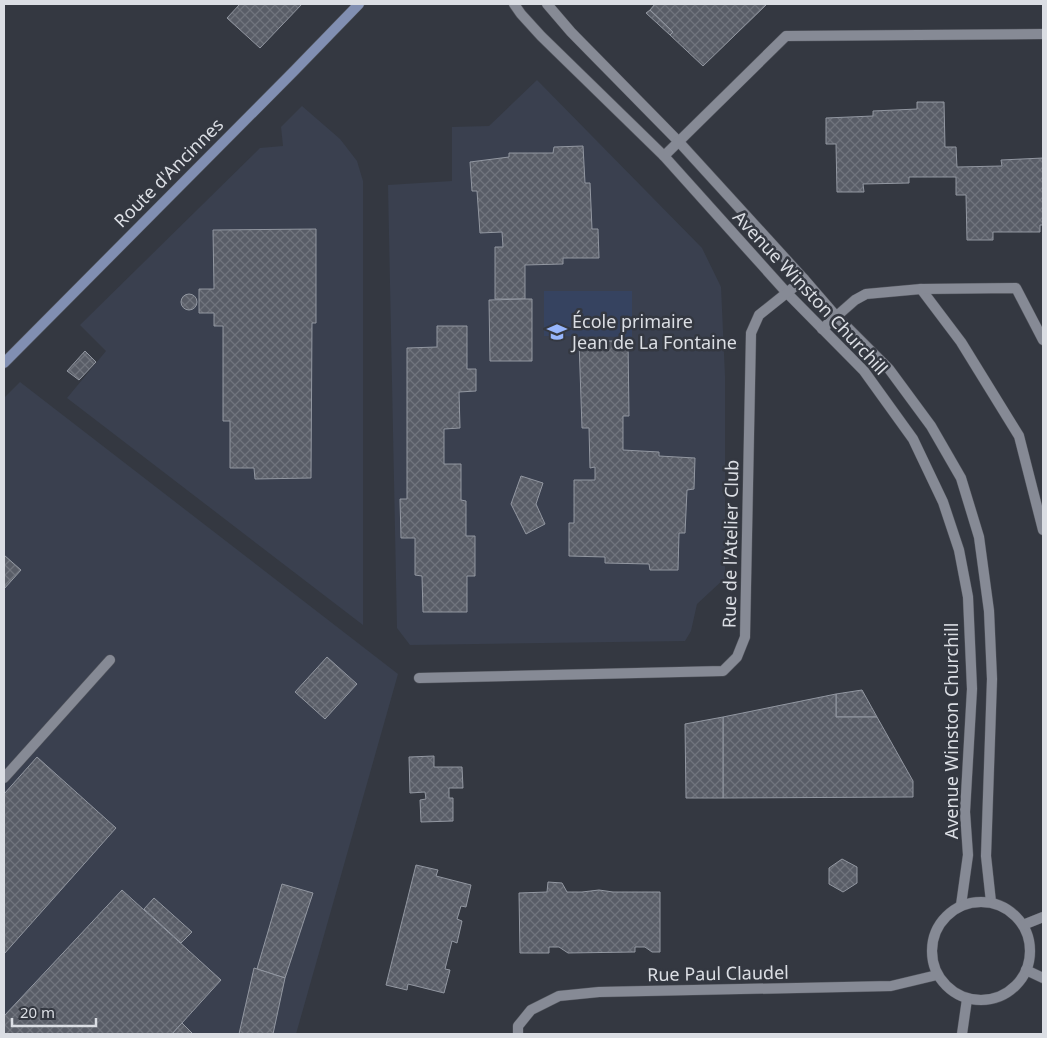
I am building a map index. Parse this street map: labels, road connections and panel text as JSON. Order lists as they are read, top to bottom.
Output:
{
  "streets": {
    "main road": ["Route d'Ancinnes"],
    "street": ["Avenue Winston Churchill", "Rue de l'Atelier Club", "Rue Paul Claudel"]
  },
  "crossings": [
    ["Avenue Winston Churchill", "Rue de l'Atelier Club"],
    ["Avenue Winston Churchill", "Rue Paul Claudel"]
  ],
  "places": {
    "school or university": ["École primaire Jean de La Fontaine"]
  },
  "scale_bar": "20 m"
}
